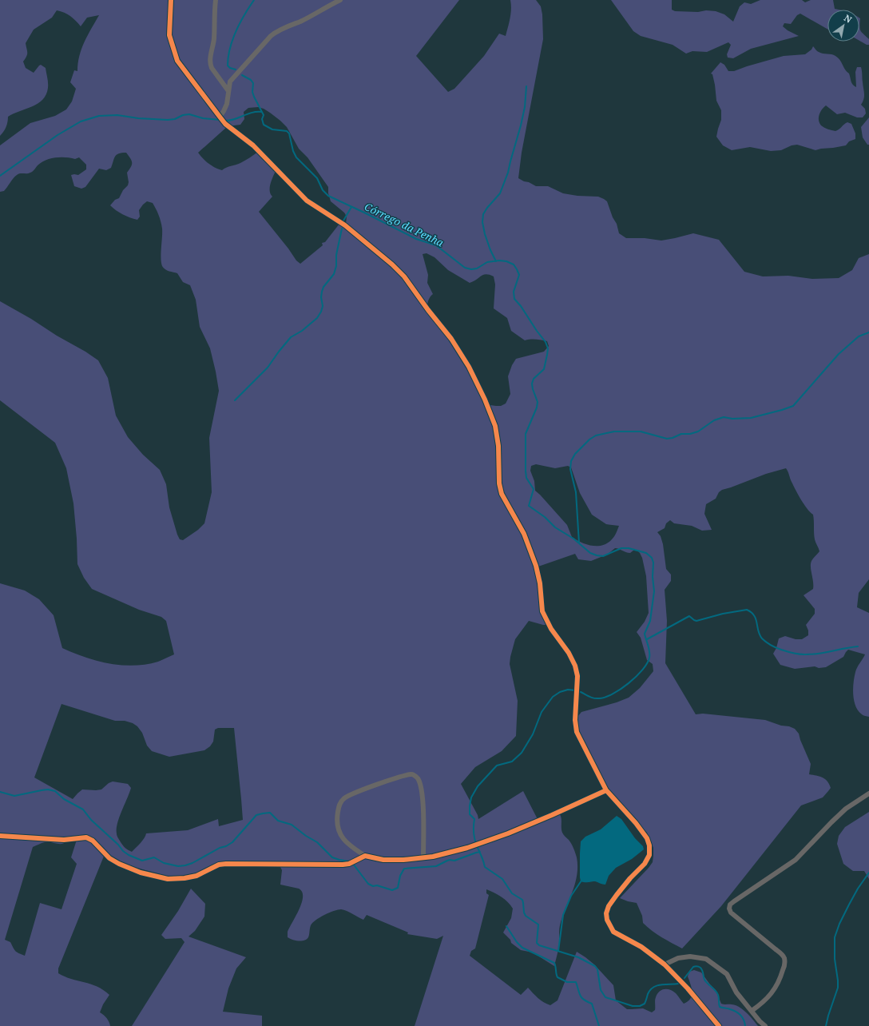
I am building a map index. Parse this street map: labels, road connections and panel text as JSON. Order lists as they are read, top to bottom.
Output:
{
  "water": ["Córrego da Penha"],
  "north": "top right"
}
